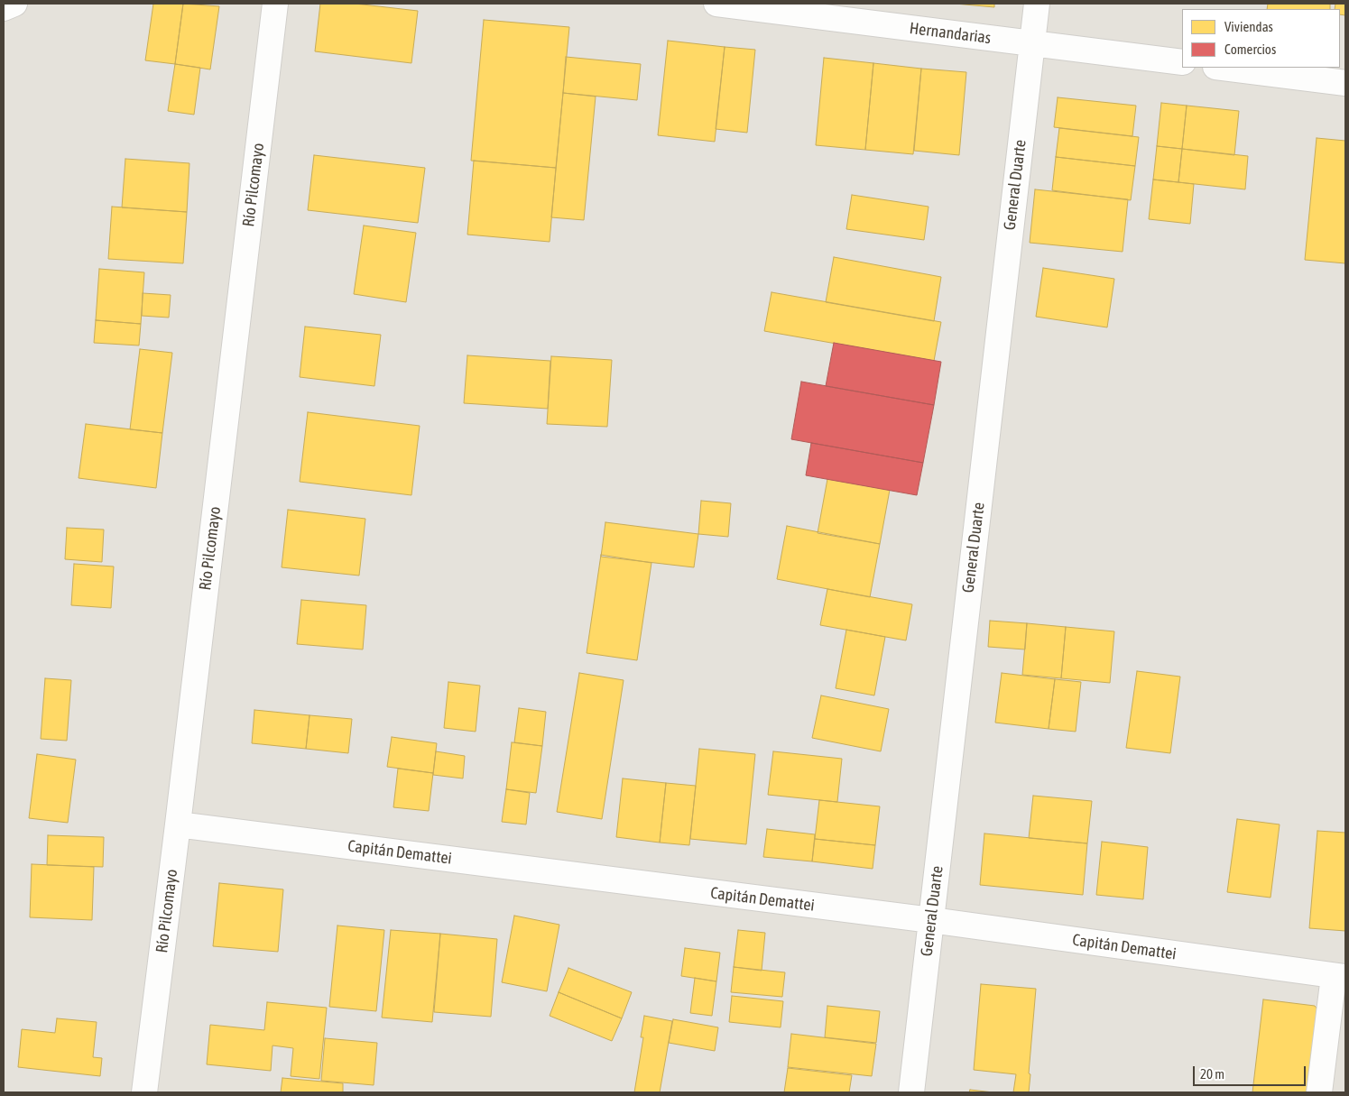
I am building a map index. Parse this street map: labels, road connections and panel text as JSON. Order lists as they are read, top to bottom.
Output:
{
  "streets": {
    "street": [
      "Hernandarias",
      "Río Pilcomayo",
      "General Duarte",
      "Capitán Demattei"
    ]
  },
  "crossings": [
    ["Hernandarias", "General Duarte"],
    ["Río Pilcomayo", "Capitán Demattei"],
    ["General Duarte", "Capitán Demattei"]
  ],
  "legend": ["Viviendas", "Comercios"],
  "scale_bar": "20 m"
}
